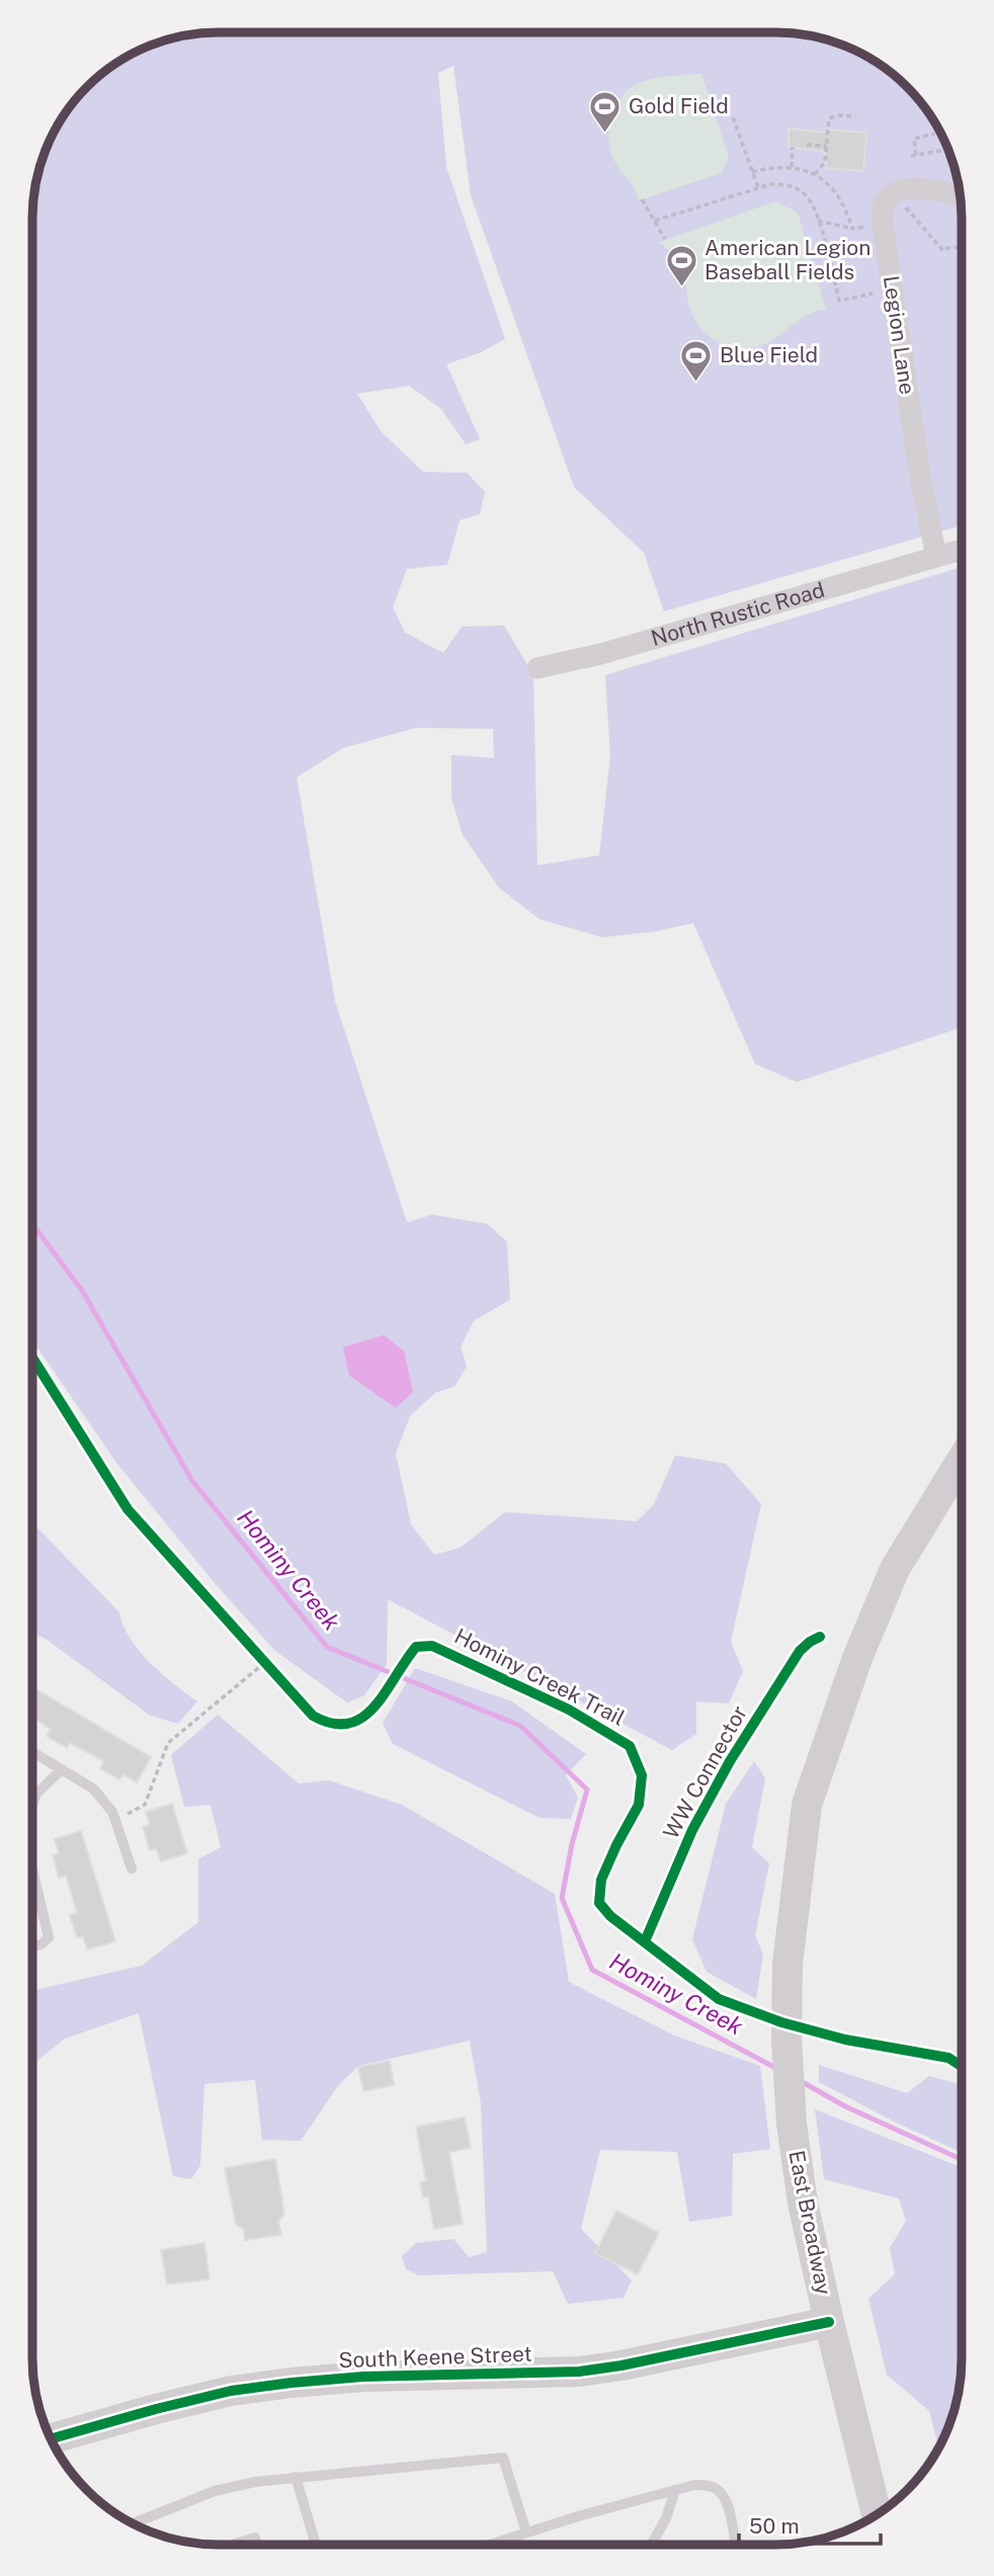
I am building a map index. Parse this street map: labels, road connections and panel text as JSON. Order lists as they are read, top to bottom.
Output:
{
  "streets": {
    "main road": ["East Broadway", "South Keene Street"],
    "street": ["Legion Lane", "North Rustic Road"],
    "cycle path": ["Hominy Creek Trail", "WW Connector"]
  },
  "crossings": [
    ["Legion Lane", "North Rustic Road"],
    ["East Broadway", "South Keene Street"]
  ],
  "water": ["Hominy Creek"],
  "places": {
    "sports": ["Gold Field", "American Legion Baseball Fields", "Blue Field"]
  },
  "scale_bar": "50 m"
}
